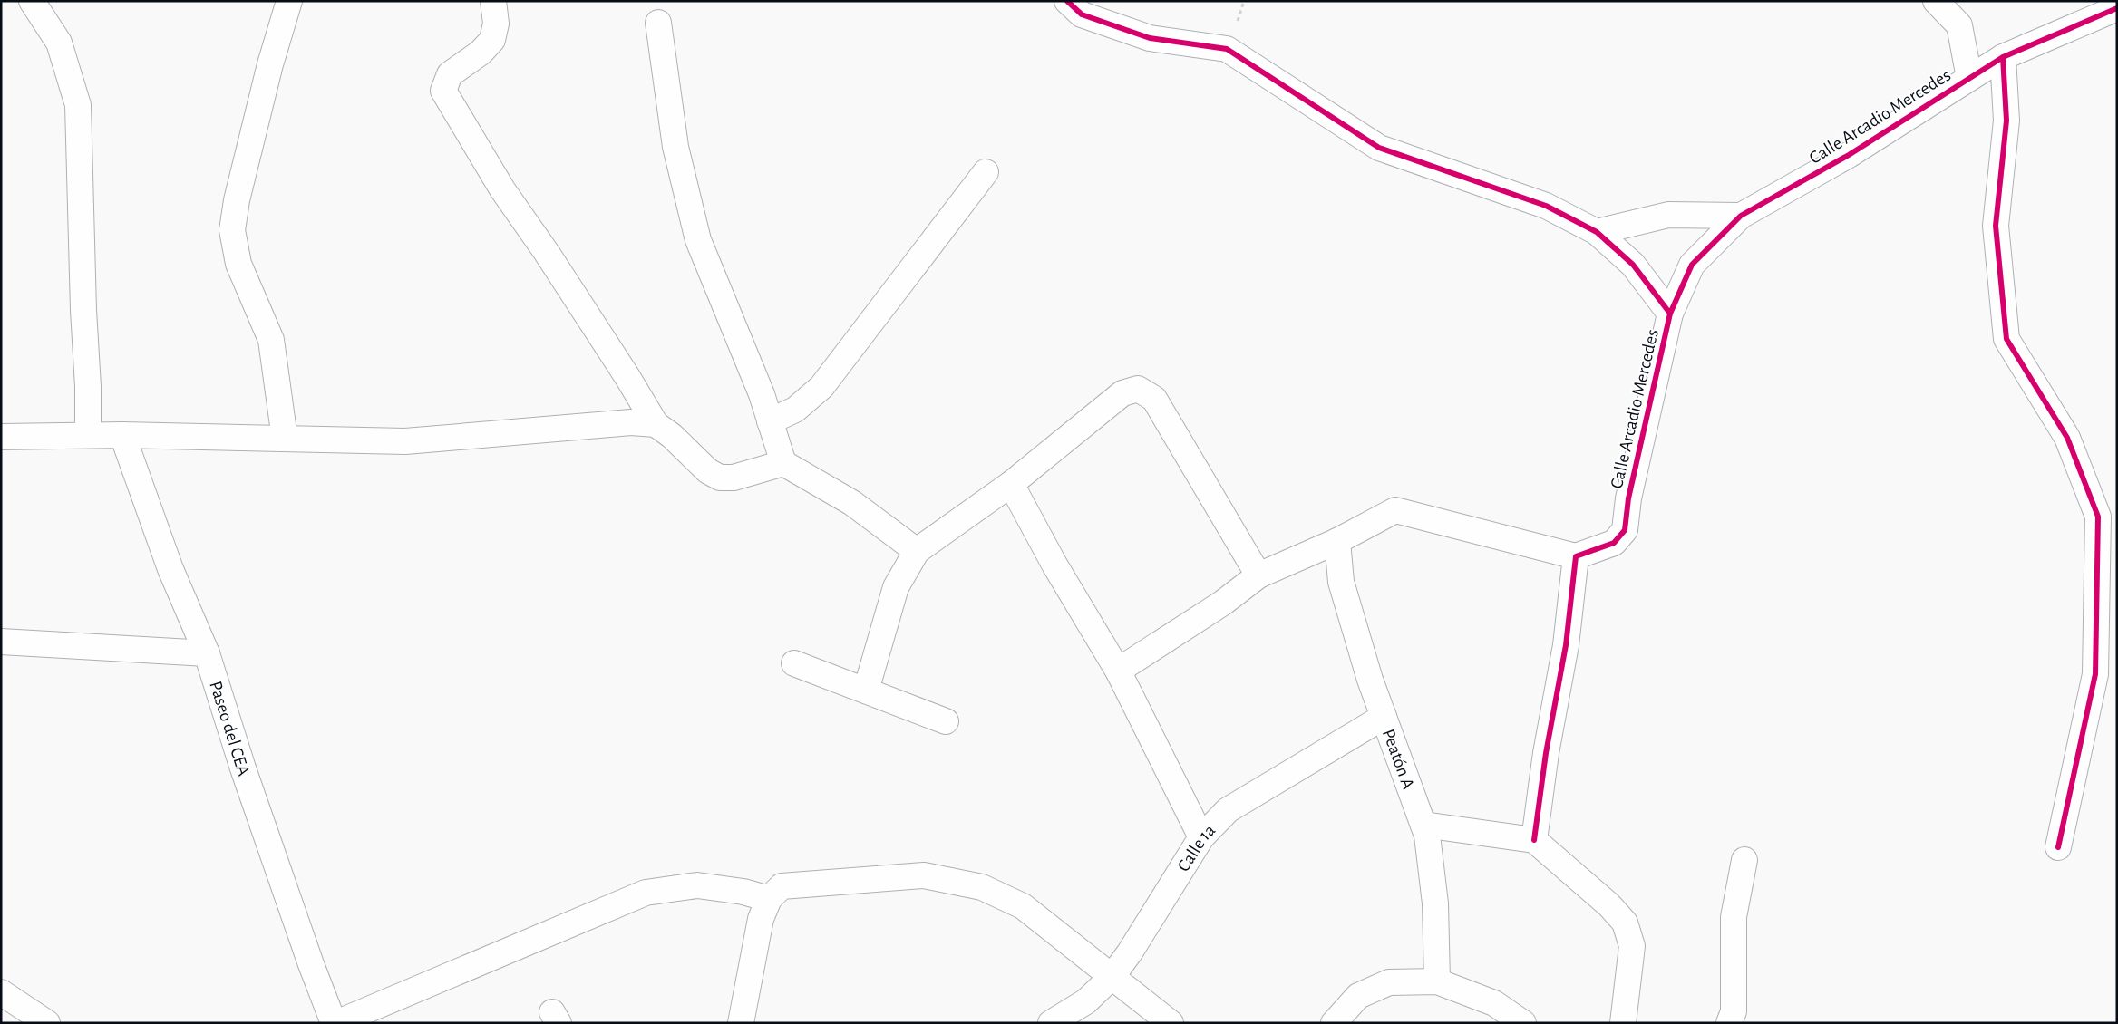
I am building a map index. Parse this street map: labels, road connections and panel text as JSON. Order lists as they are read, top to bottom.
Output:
{
  "streets": {
    "street": [
      "Calle Arcadio Mercedes",
      "Paseo del CEA",
      "Peatón A",
      "Calle 1a"
    ]
  },
  "crossings": [
    ["Peatón A", "Calle 1a"]
  ]
}
